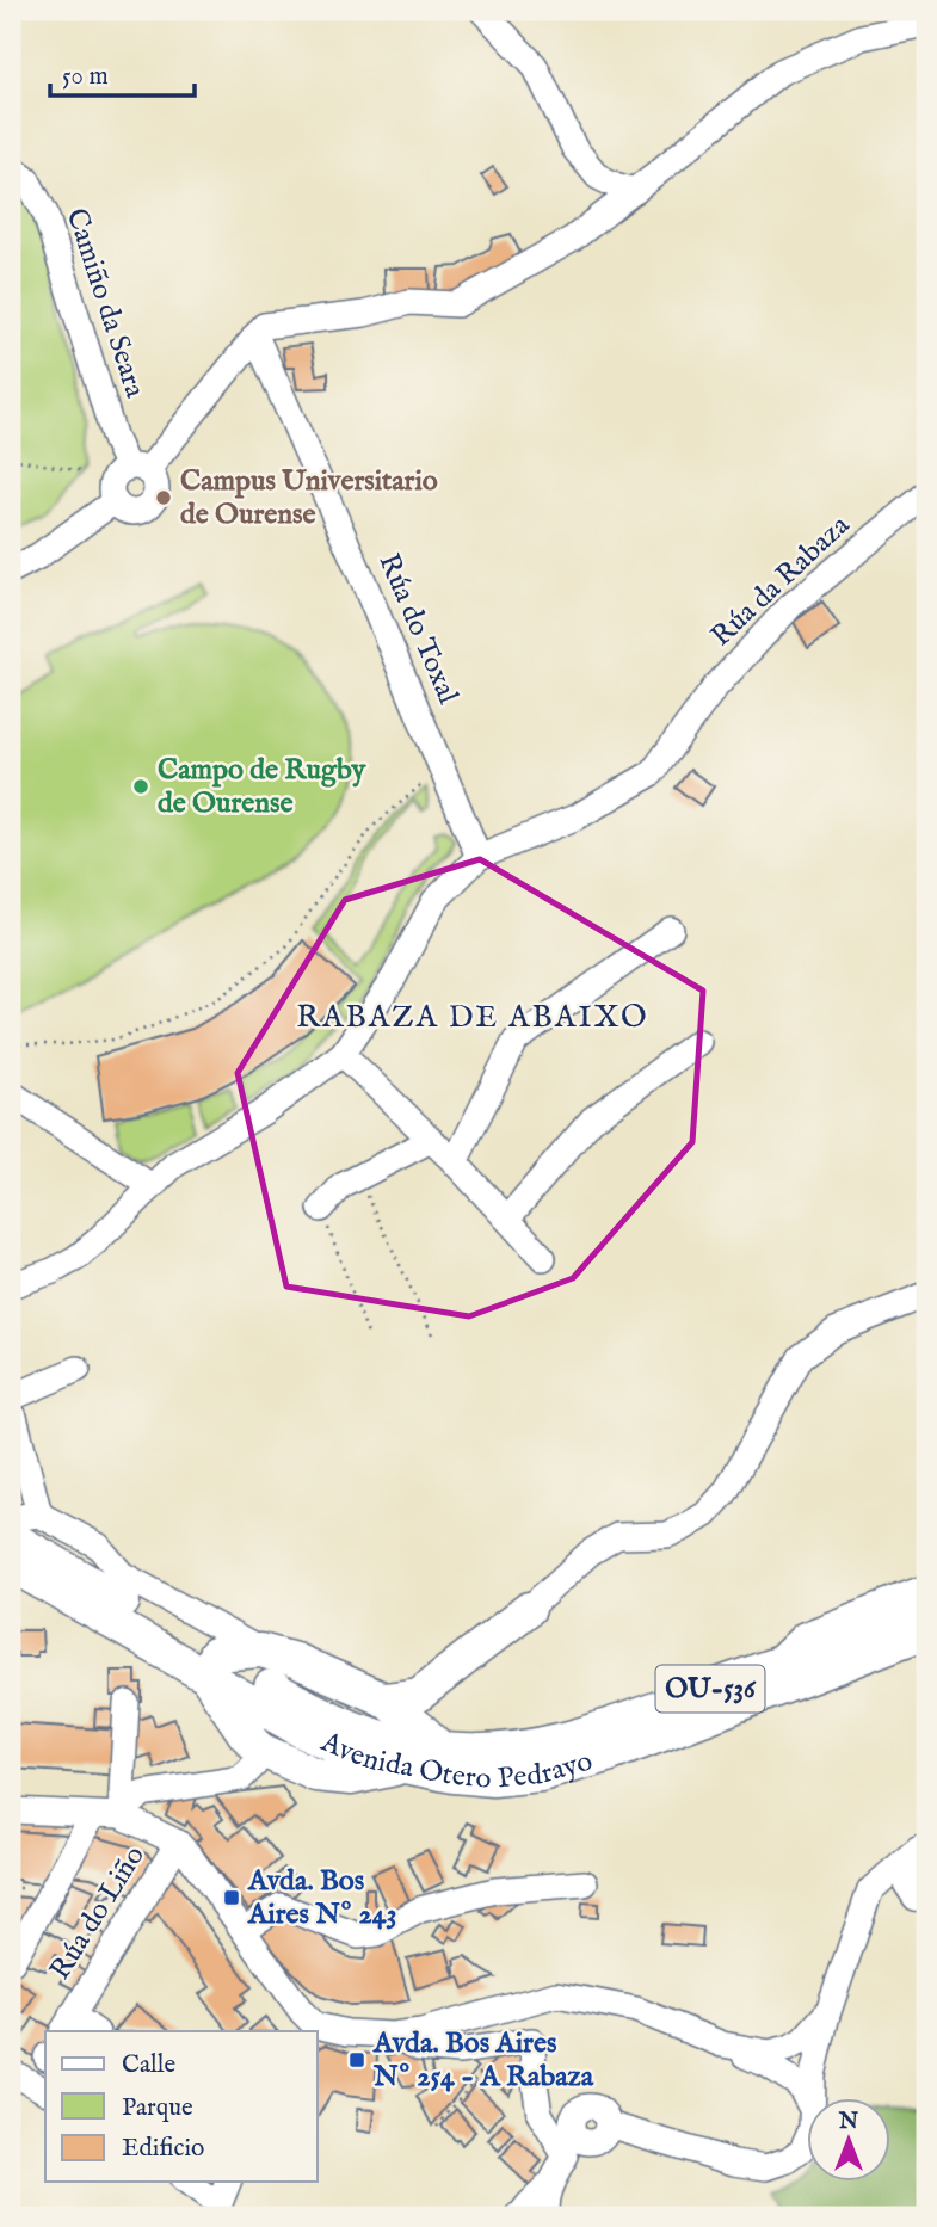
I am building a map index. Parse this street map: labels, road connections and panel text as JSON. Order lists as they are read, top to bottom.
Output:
{
  "streets": {
    "main road": ["OU-536", "Avenida Otero Pedrayo"],
    "street": [
      "Camiño da Seara",
      "Rúa da Rabaza",
      "Rúa do Toxal",
      "Rúa do Liño"
    ]
  },
  "crossings": [
    ["Rúa da Rabaza", "Rúa do Toxal"]
  ],
  "districts": ["RABAZA DE ABAIXO"],
  "places": {
    "other": ["Campus Universitario de Ourense", "Campo de Rugby de Ourense"],
    "transit": ["Avda. Bos Aires Nº 243", "Avda. Bos Aires Nº 254 - A Rabaza"]
  },
  "legend": ["Calle", "Parque", "Edificio"],
  "scale_bar": "50 m",
  "north": "top"
}
